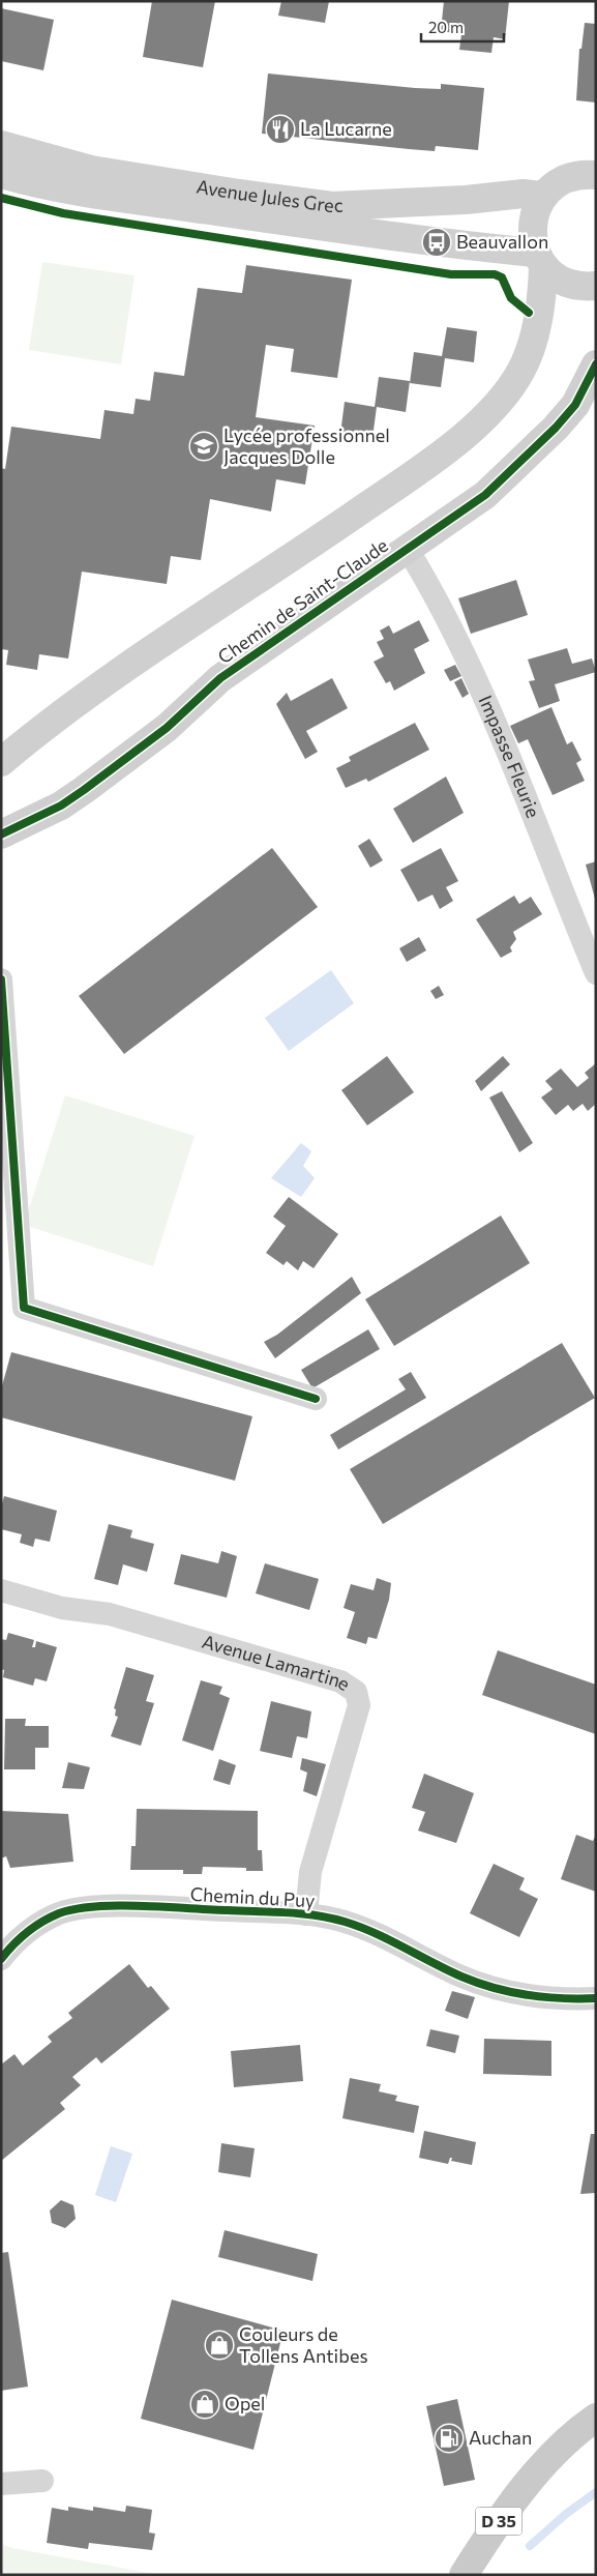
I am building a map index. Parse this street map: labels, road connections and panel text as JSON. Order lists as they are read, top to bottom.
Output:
{
  "streets": {
    "main road": ["D 35"],
    "street": [
      "Avenue Jules Grec",
      "Chemin de Saint-Claude",
      "Impasse Fleurie",
      "Avenue Lamartine",
      "Chemin du Puy"
    ]
  },
  "crossings": [
    ["Chemin de Saint-Claude", "Impasse Fleurie"],
    ["Avenue Lamartine", "Chemin du Puy"]
  ],
  "places": {
    "restaurant": ["La Lucarne"],
    "bus stop": ["Beauvallon"],
    "school or university": ["Lycée professionnel Jacques Dolle"],
    "shop": ["Couleurs de Tollens Antibes", "Opel"],
    "fuel station": ["Auchan"]
  },
  "scale_bar": "20 m"
}
